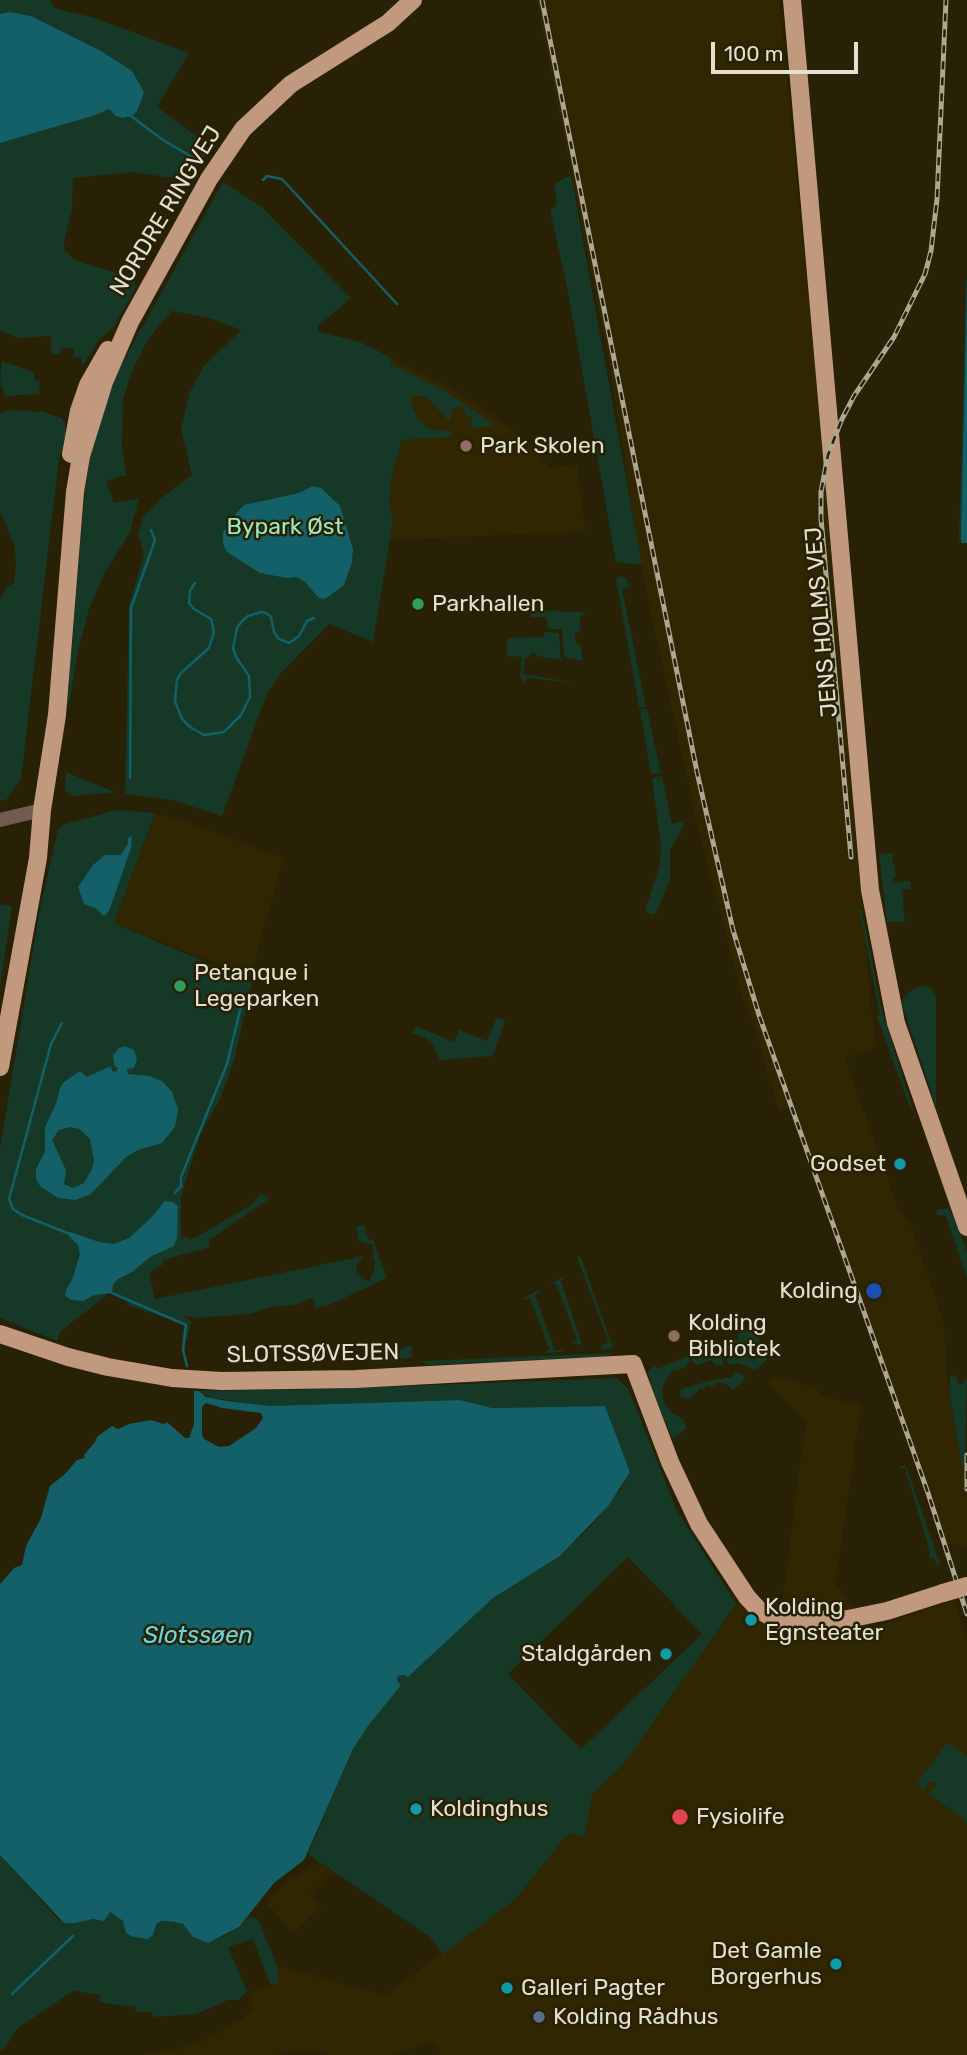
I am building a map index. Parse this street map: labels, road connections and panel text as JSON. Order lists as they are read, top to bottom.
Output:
{
  "streets": {
    "main road": ["NORDRE RINGVEJ", "JENS HOLMS VEJ", "SLOTSSØVEJEN"]
  },
  "water": ["Slotssøen"],
  "parks": ["Bypark Øst"],
  "places": [
    "Park Skolen",
    "Parkhallen",
    "Petanque i Legeparken",
    "Godset",
    "Kolding",
    "Kolding Bibliotek",
    "Kolding Egnsteater",
    "Staldgården",
    "Koldinghus",
    "Fysiolife",
    "Det Gamle Borgerhus",
    "Galleri Pagter",
    "Kolding Rådhus"
  ],
  "scale_bar": "100 m"
}
